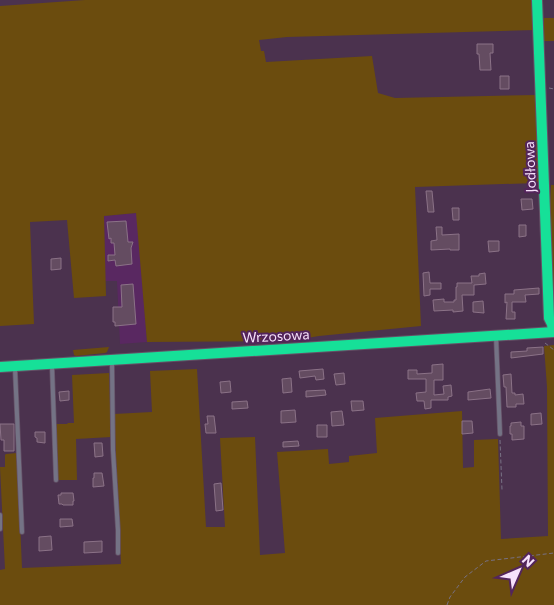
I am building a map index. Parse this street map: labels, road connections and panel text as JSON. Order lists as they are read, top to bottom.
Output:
{
  "streets": {
    "main road": ["Jodłowa", "Wrzosowa"]
  },
  "crossings": [
    ["Jodłowa", "Wrzosowa"]
  ],
  "north": "top right"
}
